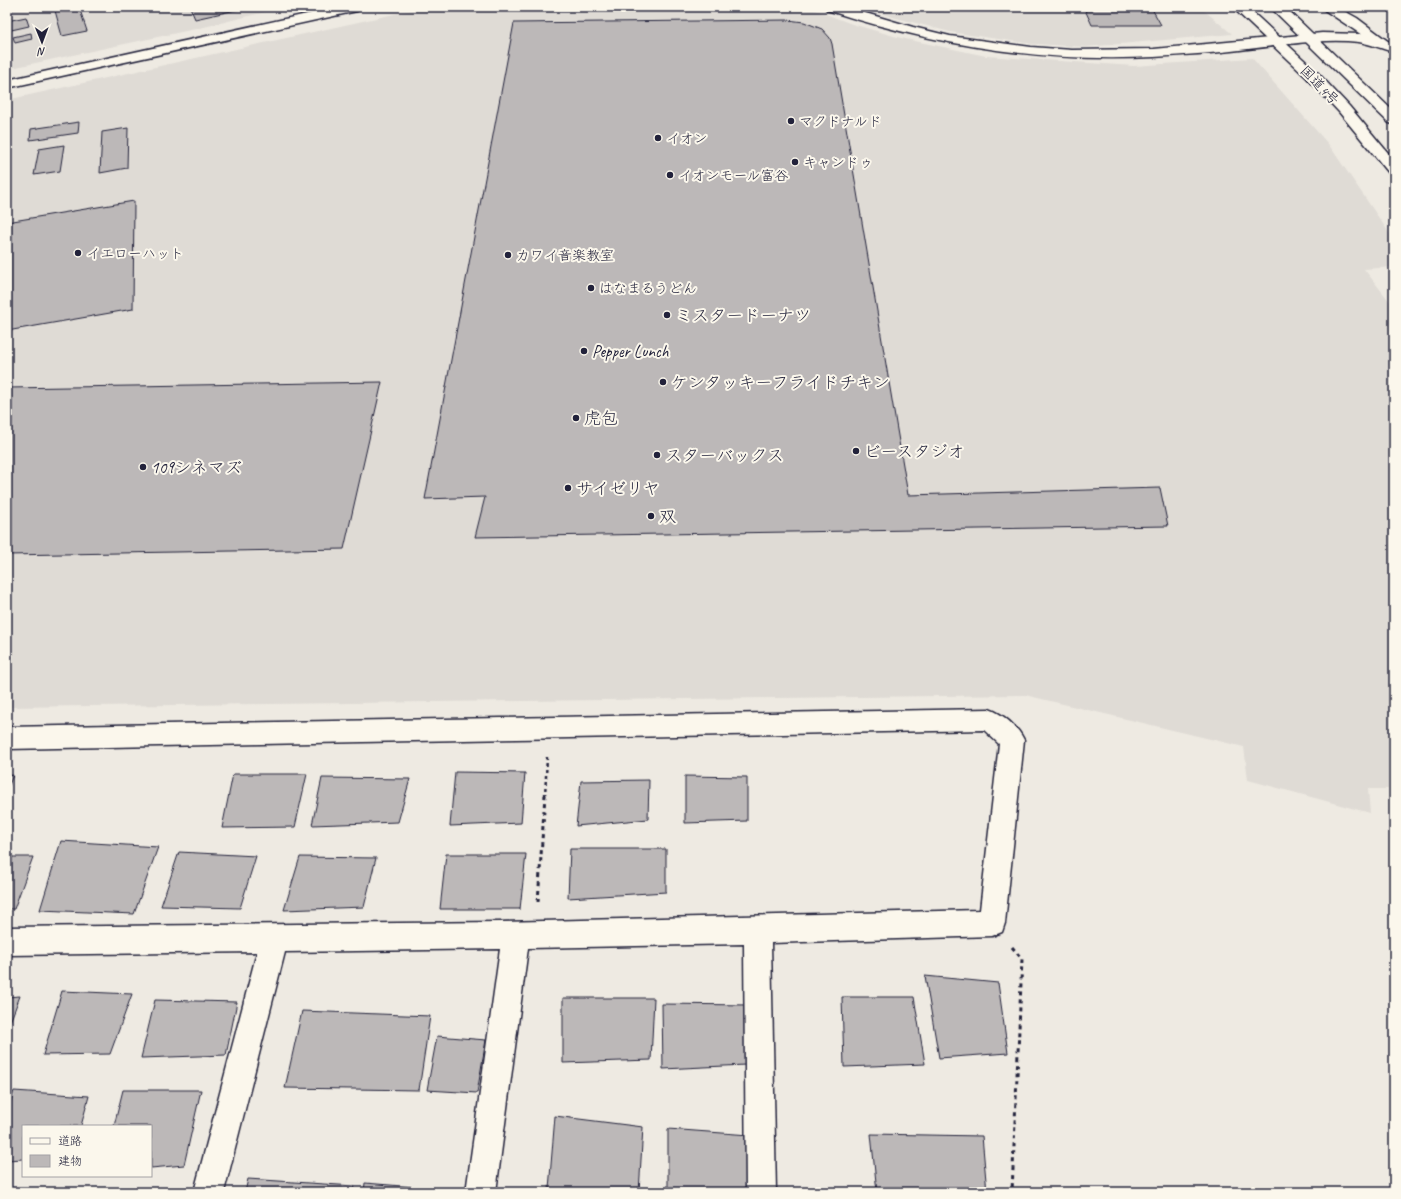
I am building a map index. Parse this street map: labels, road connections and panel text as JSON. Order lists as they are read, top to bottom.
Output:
{
  "streets": {
    "main road": ["国道4号"]
  },
  "places": [
    "マクドナルド",
    "イオン",
    "キャンドゥ",
    "イオンモール富谷",
    "イエローハット",
    "カワイ音楽教室",
    "はなまるうどん",
    "ミスタードーナツ",
    "Pepper Lunch",
    "ケンタッキーフライドチキン",
    "虎包",
    "ビースタジオ",
    "スターバックス",
    "109シネマズ",
    "サイゼリヤ",
    "双"
  ],
  "legend": ["道路", "建物"],
  "north": "bottom"
}
